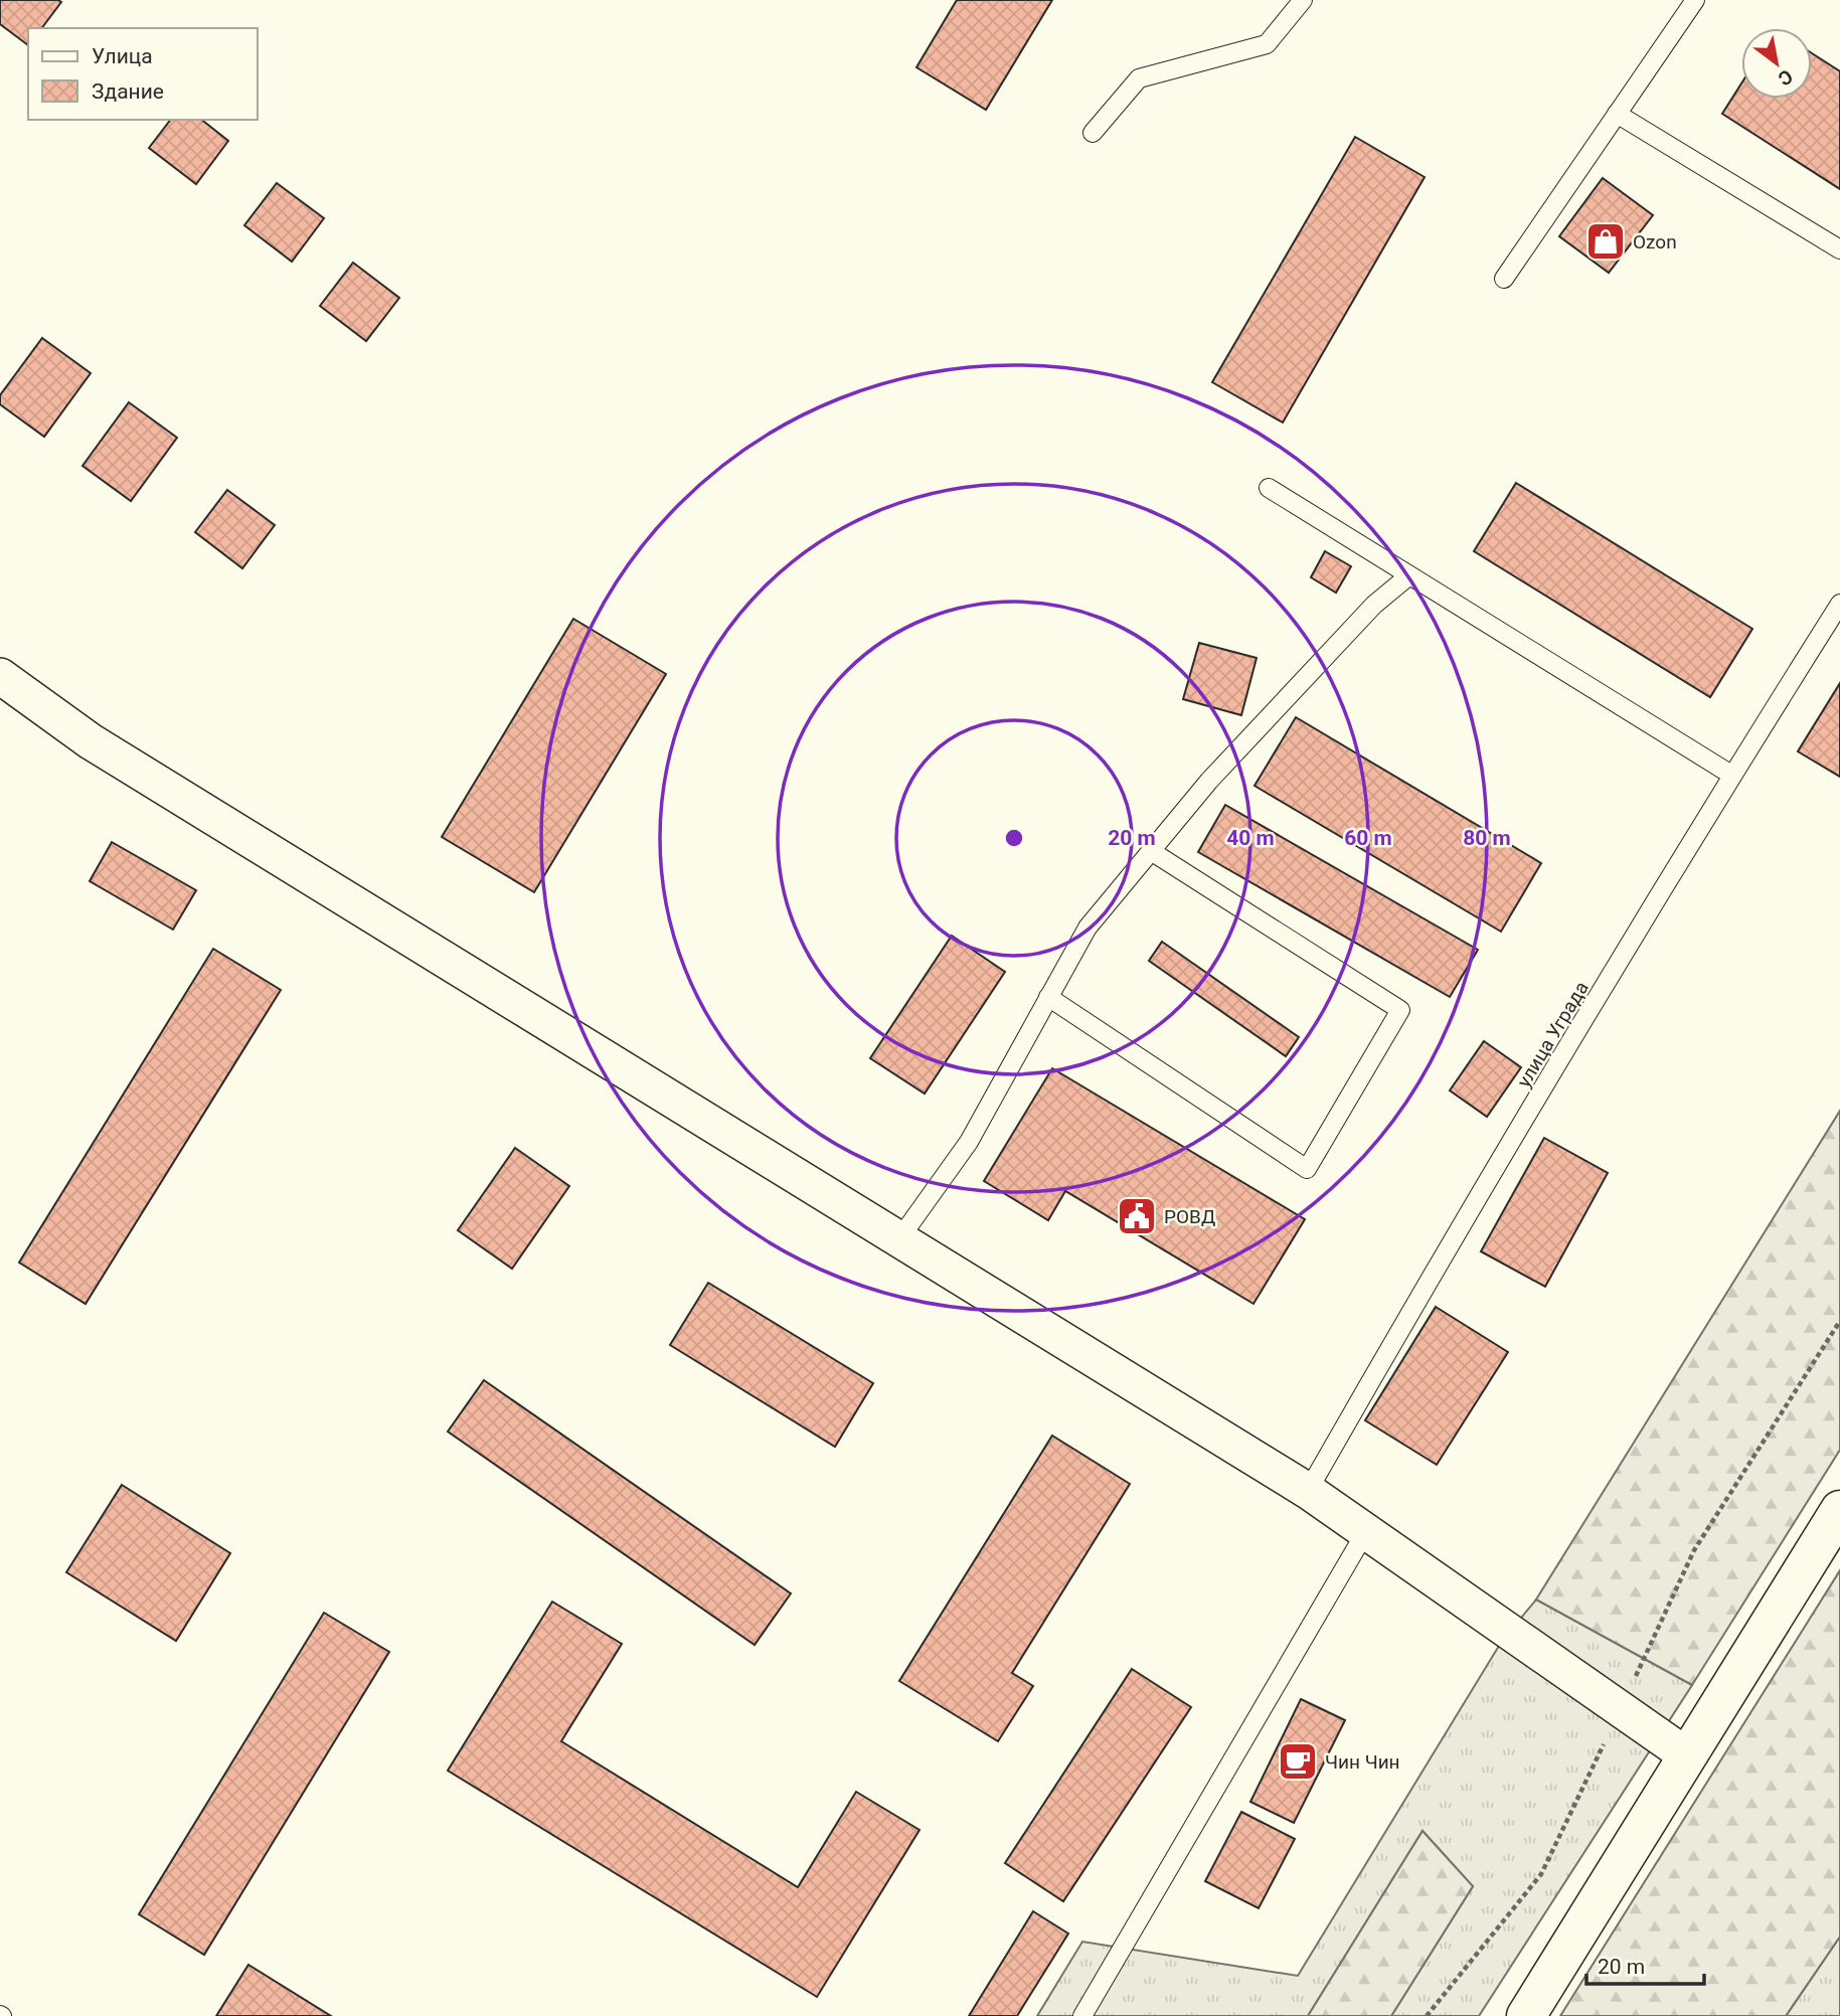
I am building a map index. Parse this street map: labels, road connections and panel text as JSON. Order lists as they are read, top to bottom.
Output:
{
  "streets": {
    "lane": ["улица Уграда"]
  },
  "places": {
    "shop": ["Ozon"],
    "public building": ["РОВД"],
    "cafe": ["Чин Чин"]
  },
  "legend": ["Улица", "Здание"],
  "scale_bar": "20 m",
  "north": "bottom right",
  "rings": [
    "20 m",
    "40 m",
    "60 m",
    "80 m"
  ]
}
